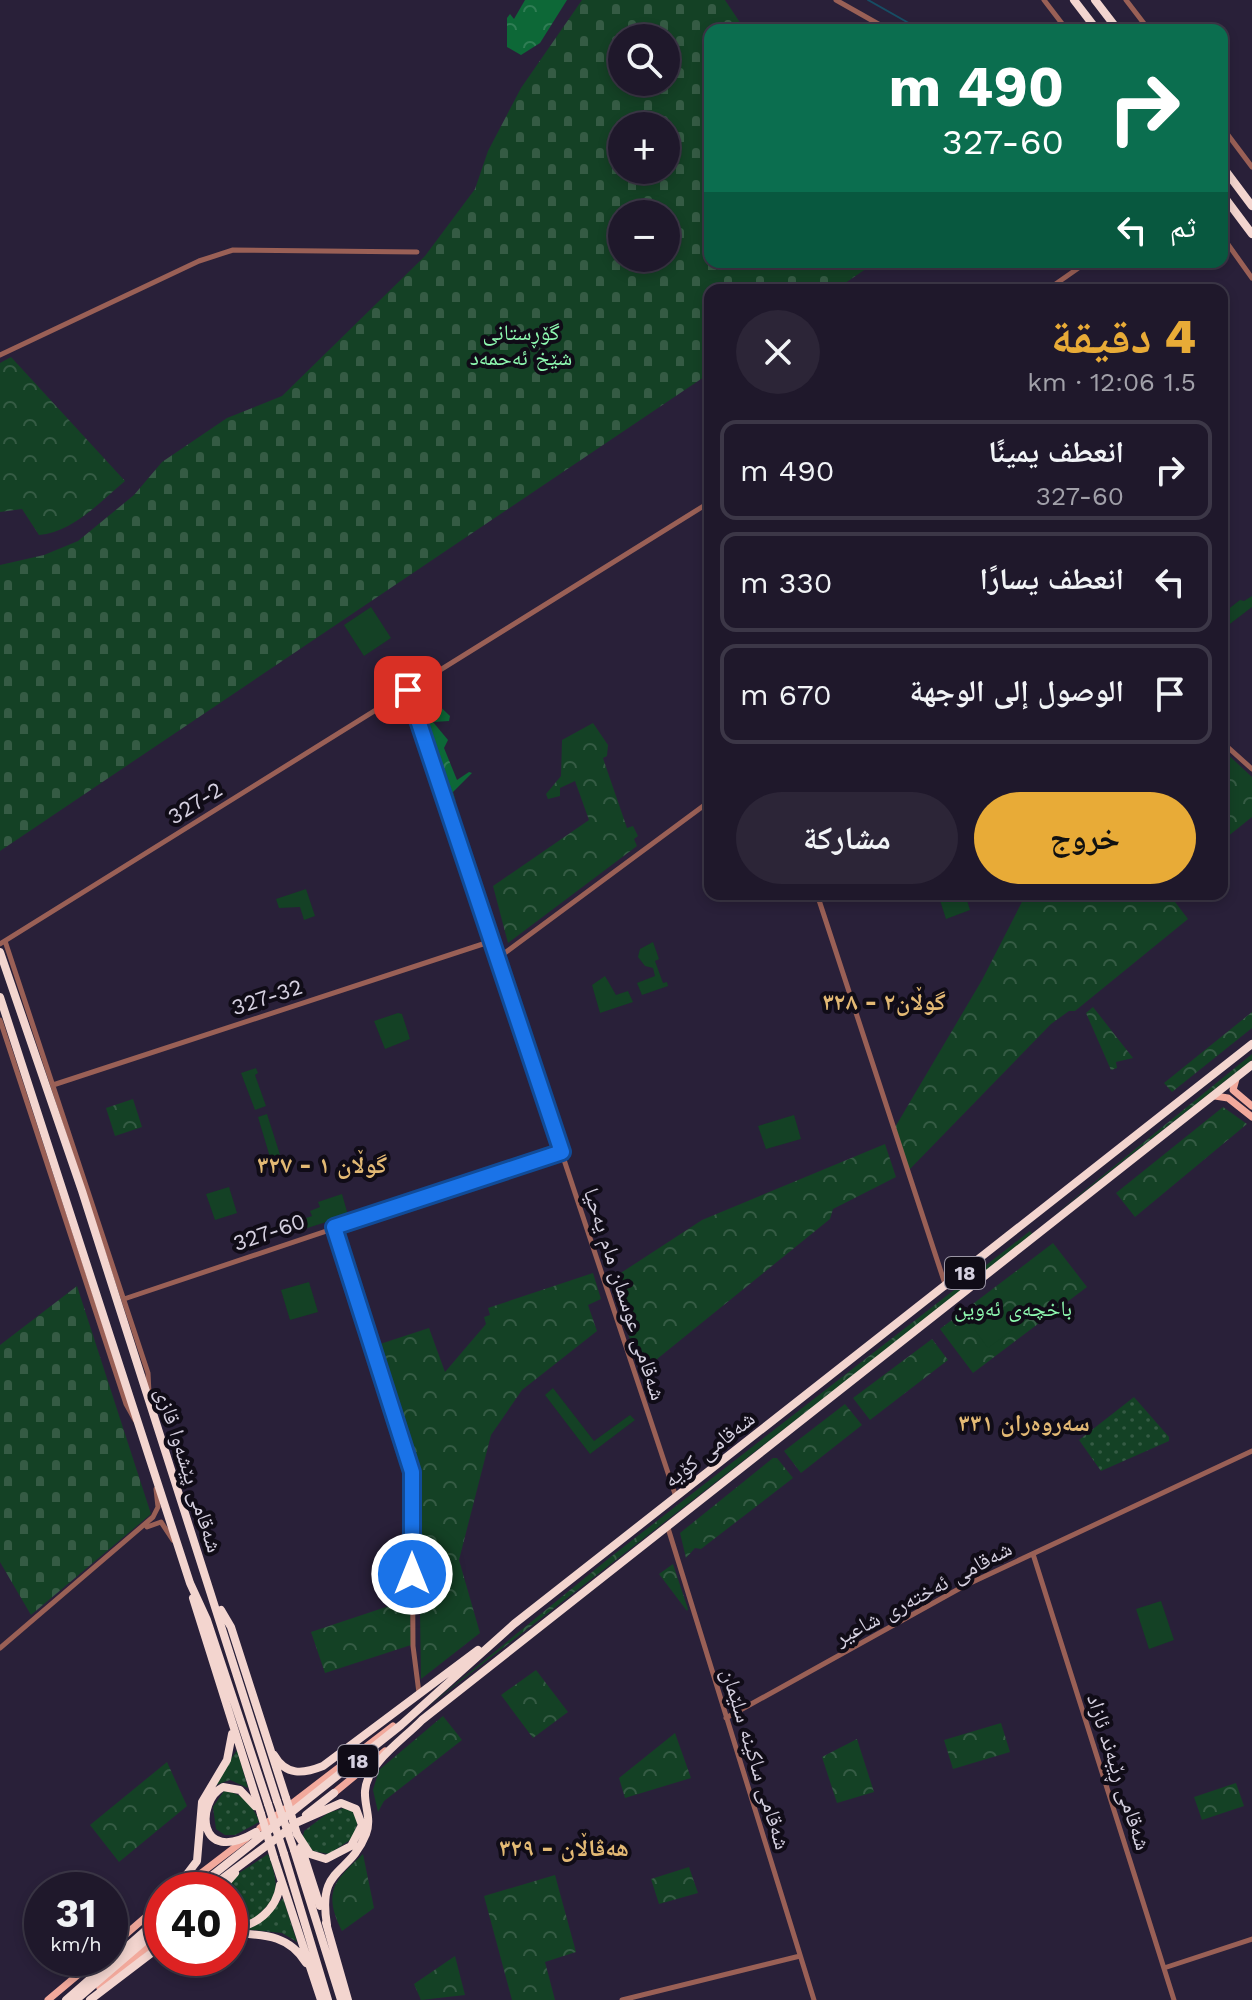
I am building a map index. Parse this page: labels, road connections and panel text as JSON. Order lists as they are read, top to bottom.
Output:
{
  "streets": {
    "highway": ["18", "شەقامی کۆیە", "شەقامی پێشەوا قازی"],
    "street": [
      "327-2",
      "327-32",
      "327-60",
      "شەقامی عوسمان مام یەحیا",
      "شەقامی ئەختەری شاعیر",
      "شەقامی ساکینە سلێمان",
      "شەقامی ڕێبەند ئازاد"
    ]
  },
  "crossings": [
    ["327-2", "شەقامی عوسمان مام یەحیا"],
    ["327-32", "شەقامی عوسمان مام یەحیا"],
    ["327-60", "شەقامی عوسمان مام یەحیا"],
    ["327-60", "شەقامی پێشەوا قازی"],
    ["شەقامی عوسمان مام یەحیا", "شەقامی کۆیە"],
    ["شەقامی کۆیە", "شەقامی ساکینە سلێمان"],
    ["شەقامی ئەختەری شاعیر", "شەقامی ساکینە سلێمان"],
    ["شەقامی ئەختەری شاعیر", "شەقامی ڕێبەند ئازاد"]
  ],
  "districts": [
    "گوڵان٢ - ٣٢٨",
    "گوڵان ١ - ٣٢٧",
    "سەروەران ٣٣١",
    "هەڤاڵان - ٣٢٩"
  ],
  "parks": ["گۆڕستانی شێخ ئەحمەد", "باخچەی ئەوین"],
  "page": {
    "map_buttons": ["+", "−"],
    "turn": ["490 m", "327-60"],
    "then": "ثم",
    "heading": ["4 دقيقة", "1.5 km · 12:06"],
    "list": [
      {
        "name": "انعطف يمينًا",
        "note": "327-60",
        "value": "490 m"
      },
      {
        "name": "انعطف يسارًا",
        "value": "330 m"
      },
      {
        "name": "الوصول إلى الوجهة",
        "value": "670 m"
      }
    ],
    "buttons": ["خروج", "مشاركة"],
    "speed": "31 km/h",
    "limit": "40"
  }
}
